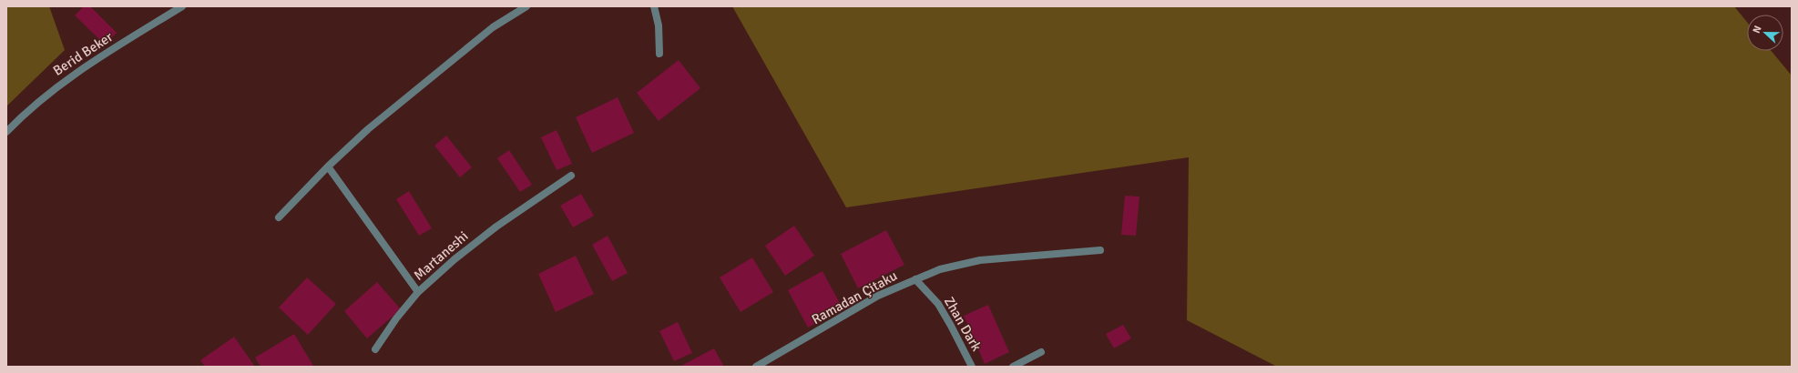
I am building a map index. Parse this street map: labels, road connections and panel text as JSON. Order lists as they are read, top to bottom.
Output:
{
  "streets": {
    "street": [
      "Berid Beker",
      "Martaneshi",
      "Ramadan Çitaku",
      "Zhan Dark"
    ]
  },
  "crossings": [
    ["Ramadan Çitaku", "Zhan Dark"]
  ],
  "north": "left"
}
